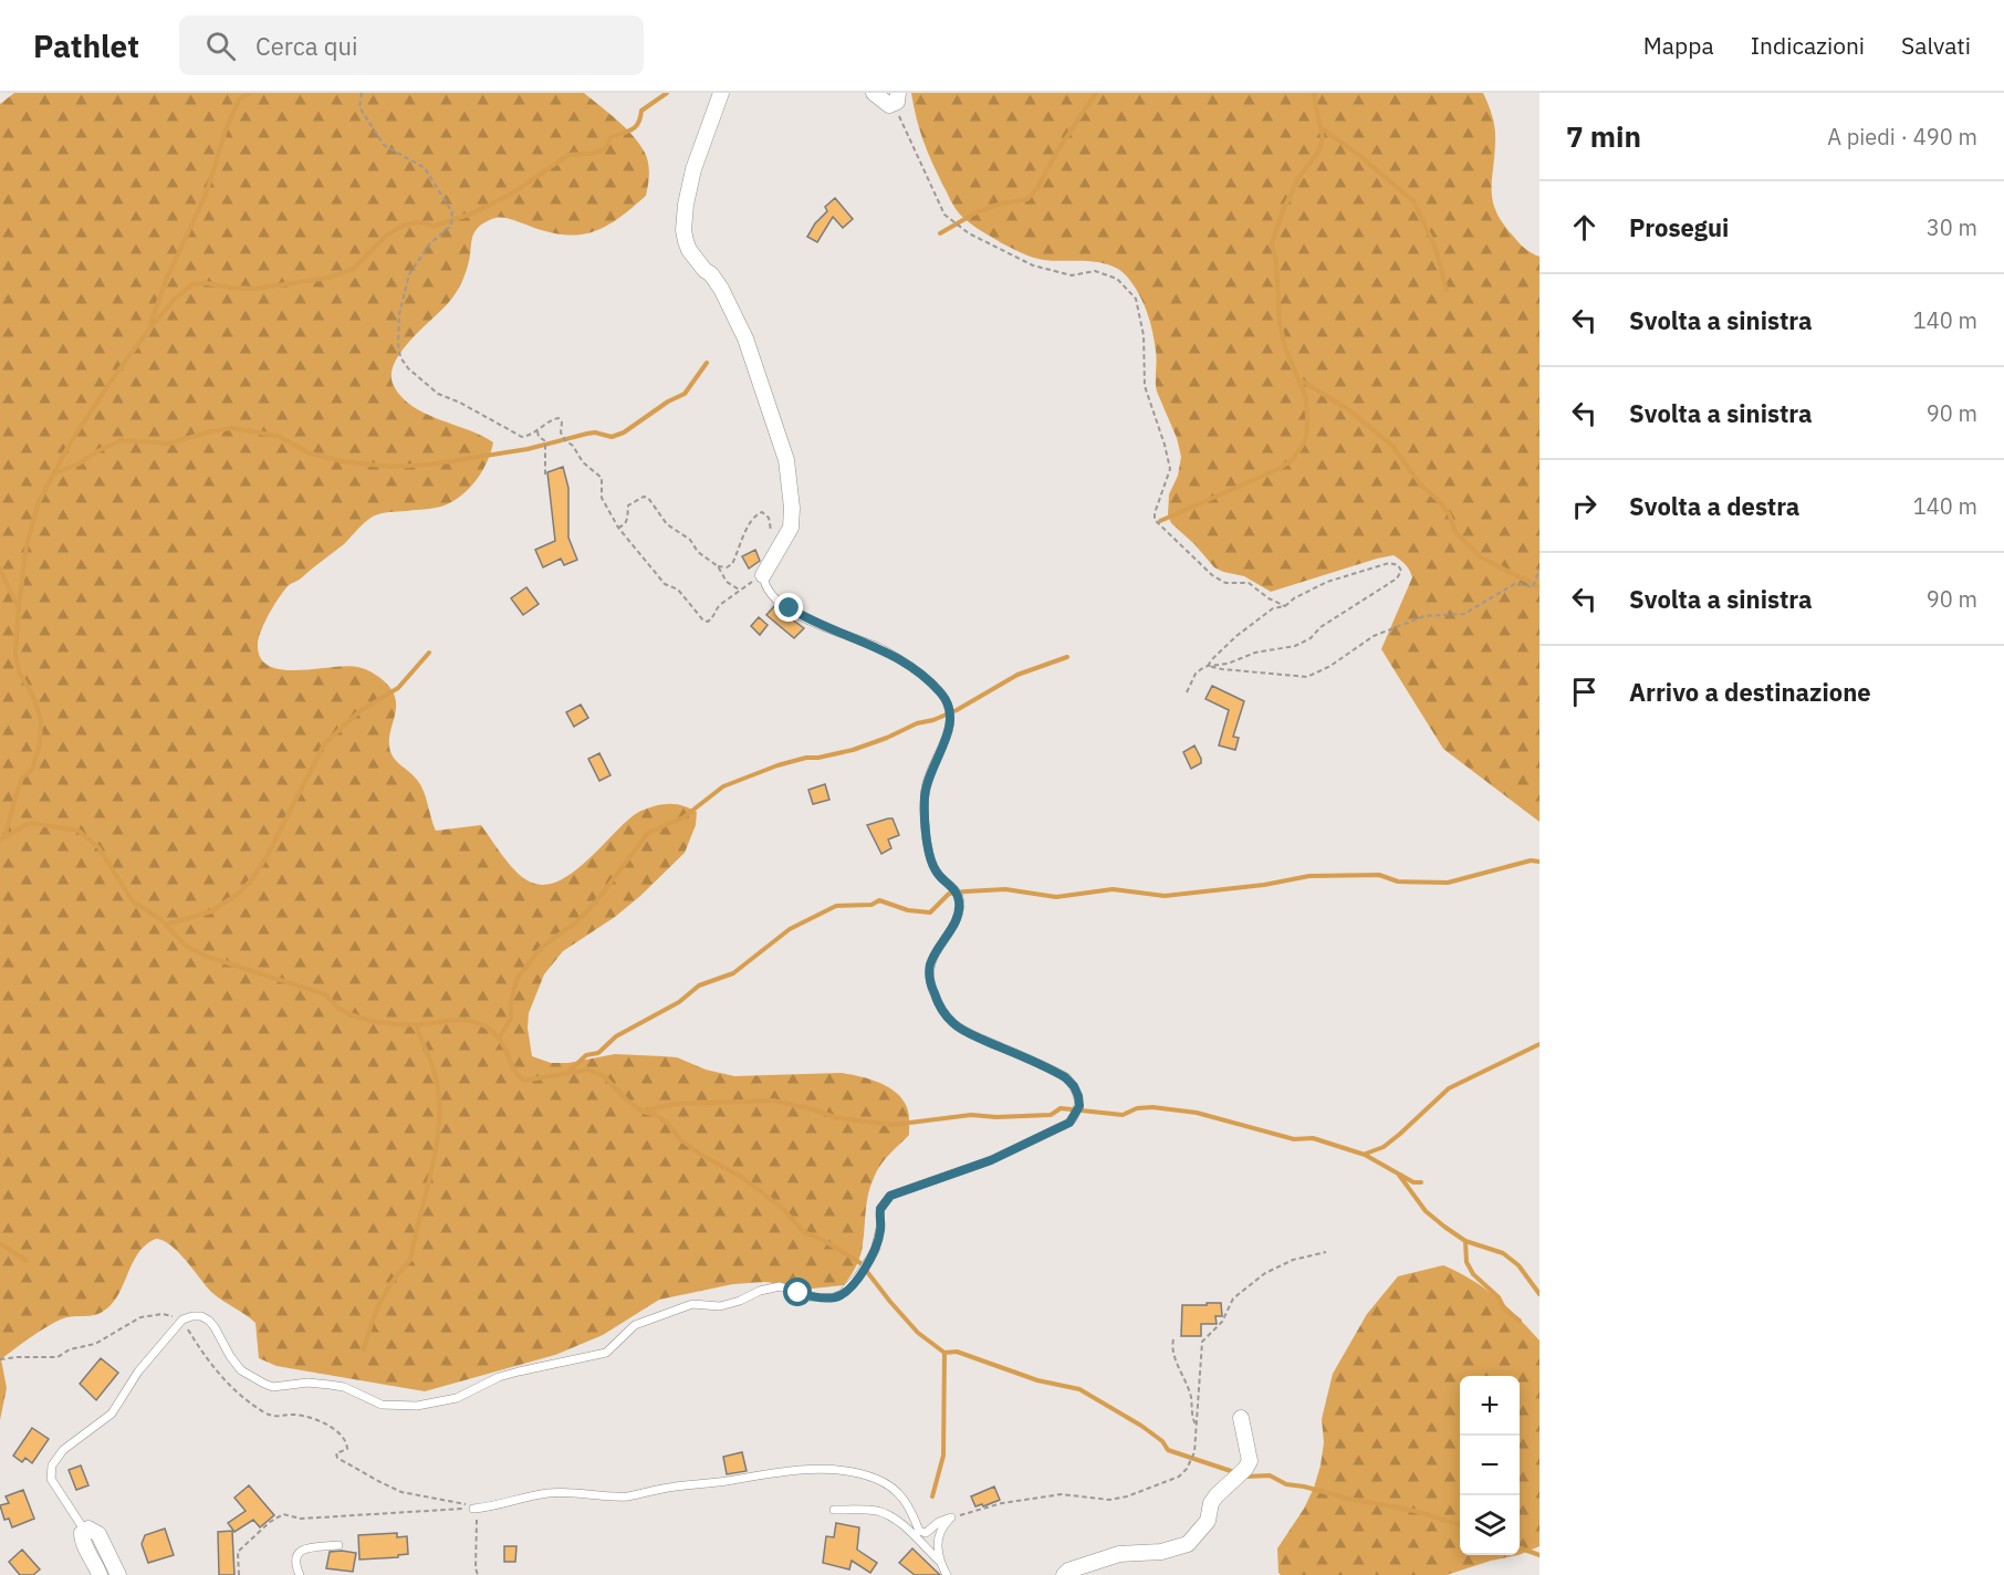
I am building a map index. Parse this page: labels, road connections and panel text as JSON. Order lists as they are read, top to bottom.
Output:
{
  "page": {
    "header": "Pathlet",
    "search": "Cerca qui",
    "nav": ["Mappa", "Indicazioni", "Salvati"],
    "heading": ["7 min", "A piedi · 490 m"],
    "list": [
      ["Prosegui", "30 m"],
      ["Svolta a sinistra", "140 m"],
      ["Svolta a sinistra", "90 m"],
      ["Svolta a destra", "140 m"],
      ["Svolta a sinistra", "90 m"],
      "Arrivo a destinazione"
    ],
    "map_buttons": ["+", "−"]
  }
}
